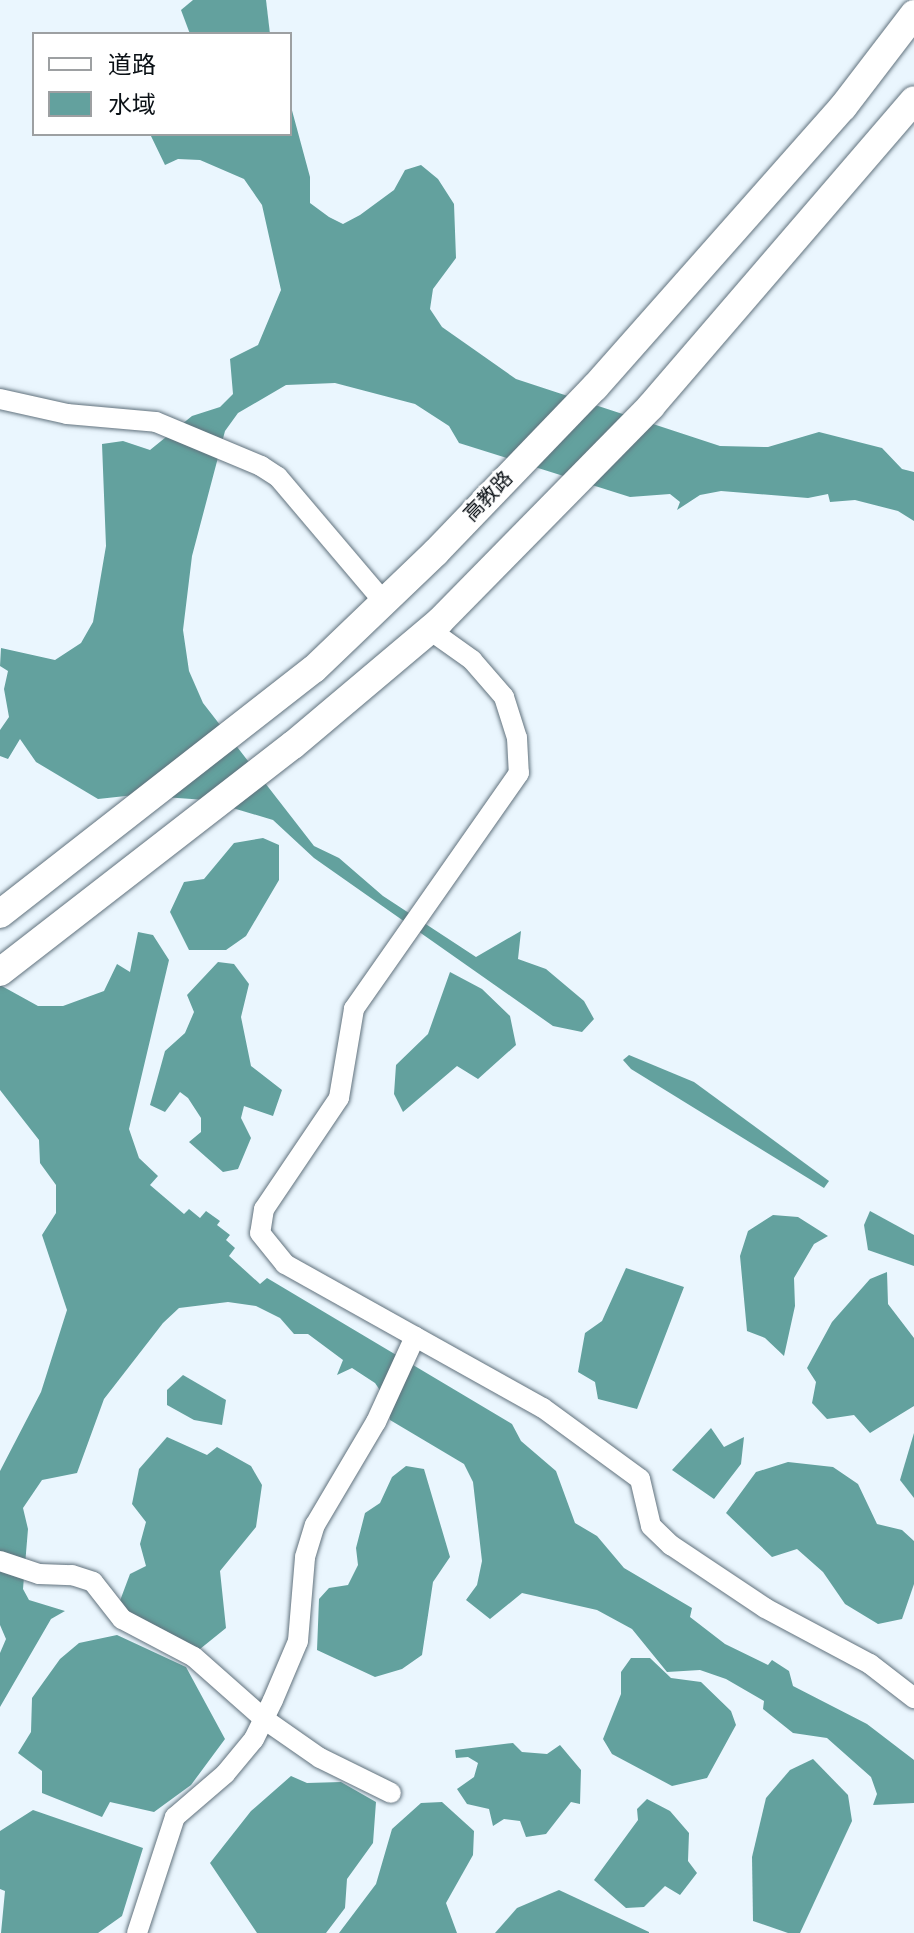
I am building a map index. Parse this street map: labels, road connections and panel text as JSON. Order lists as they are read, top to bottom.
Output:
{
  "streets": {
    "main road": ["高教路"]
  },
  "legend": ["道路", "水域"]
}
